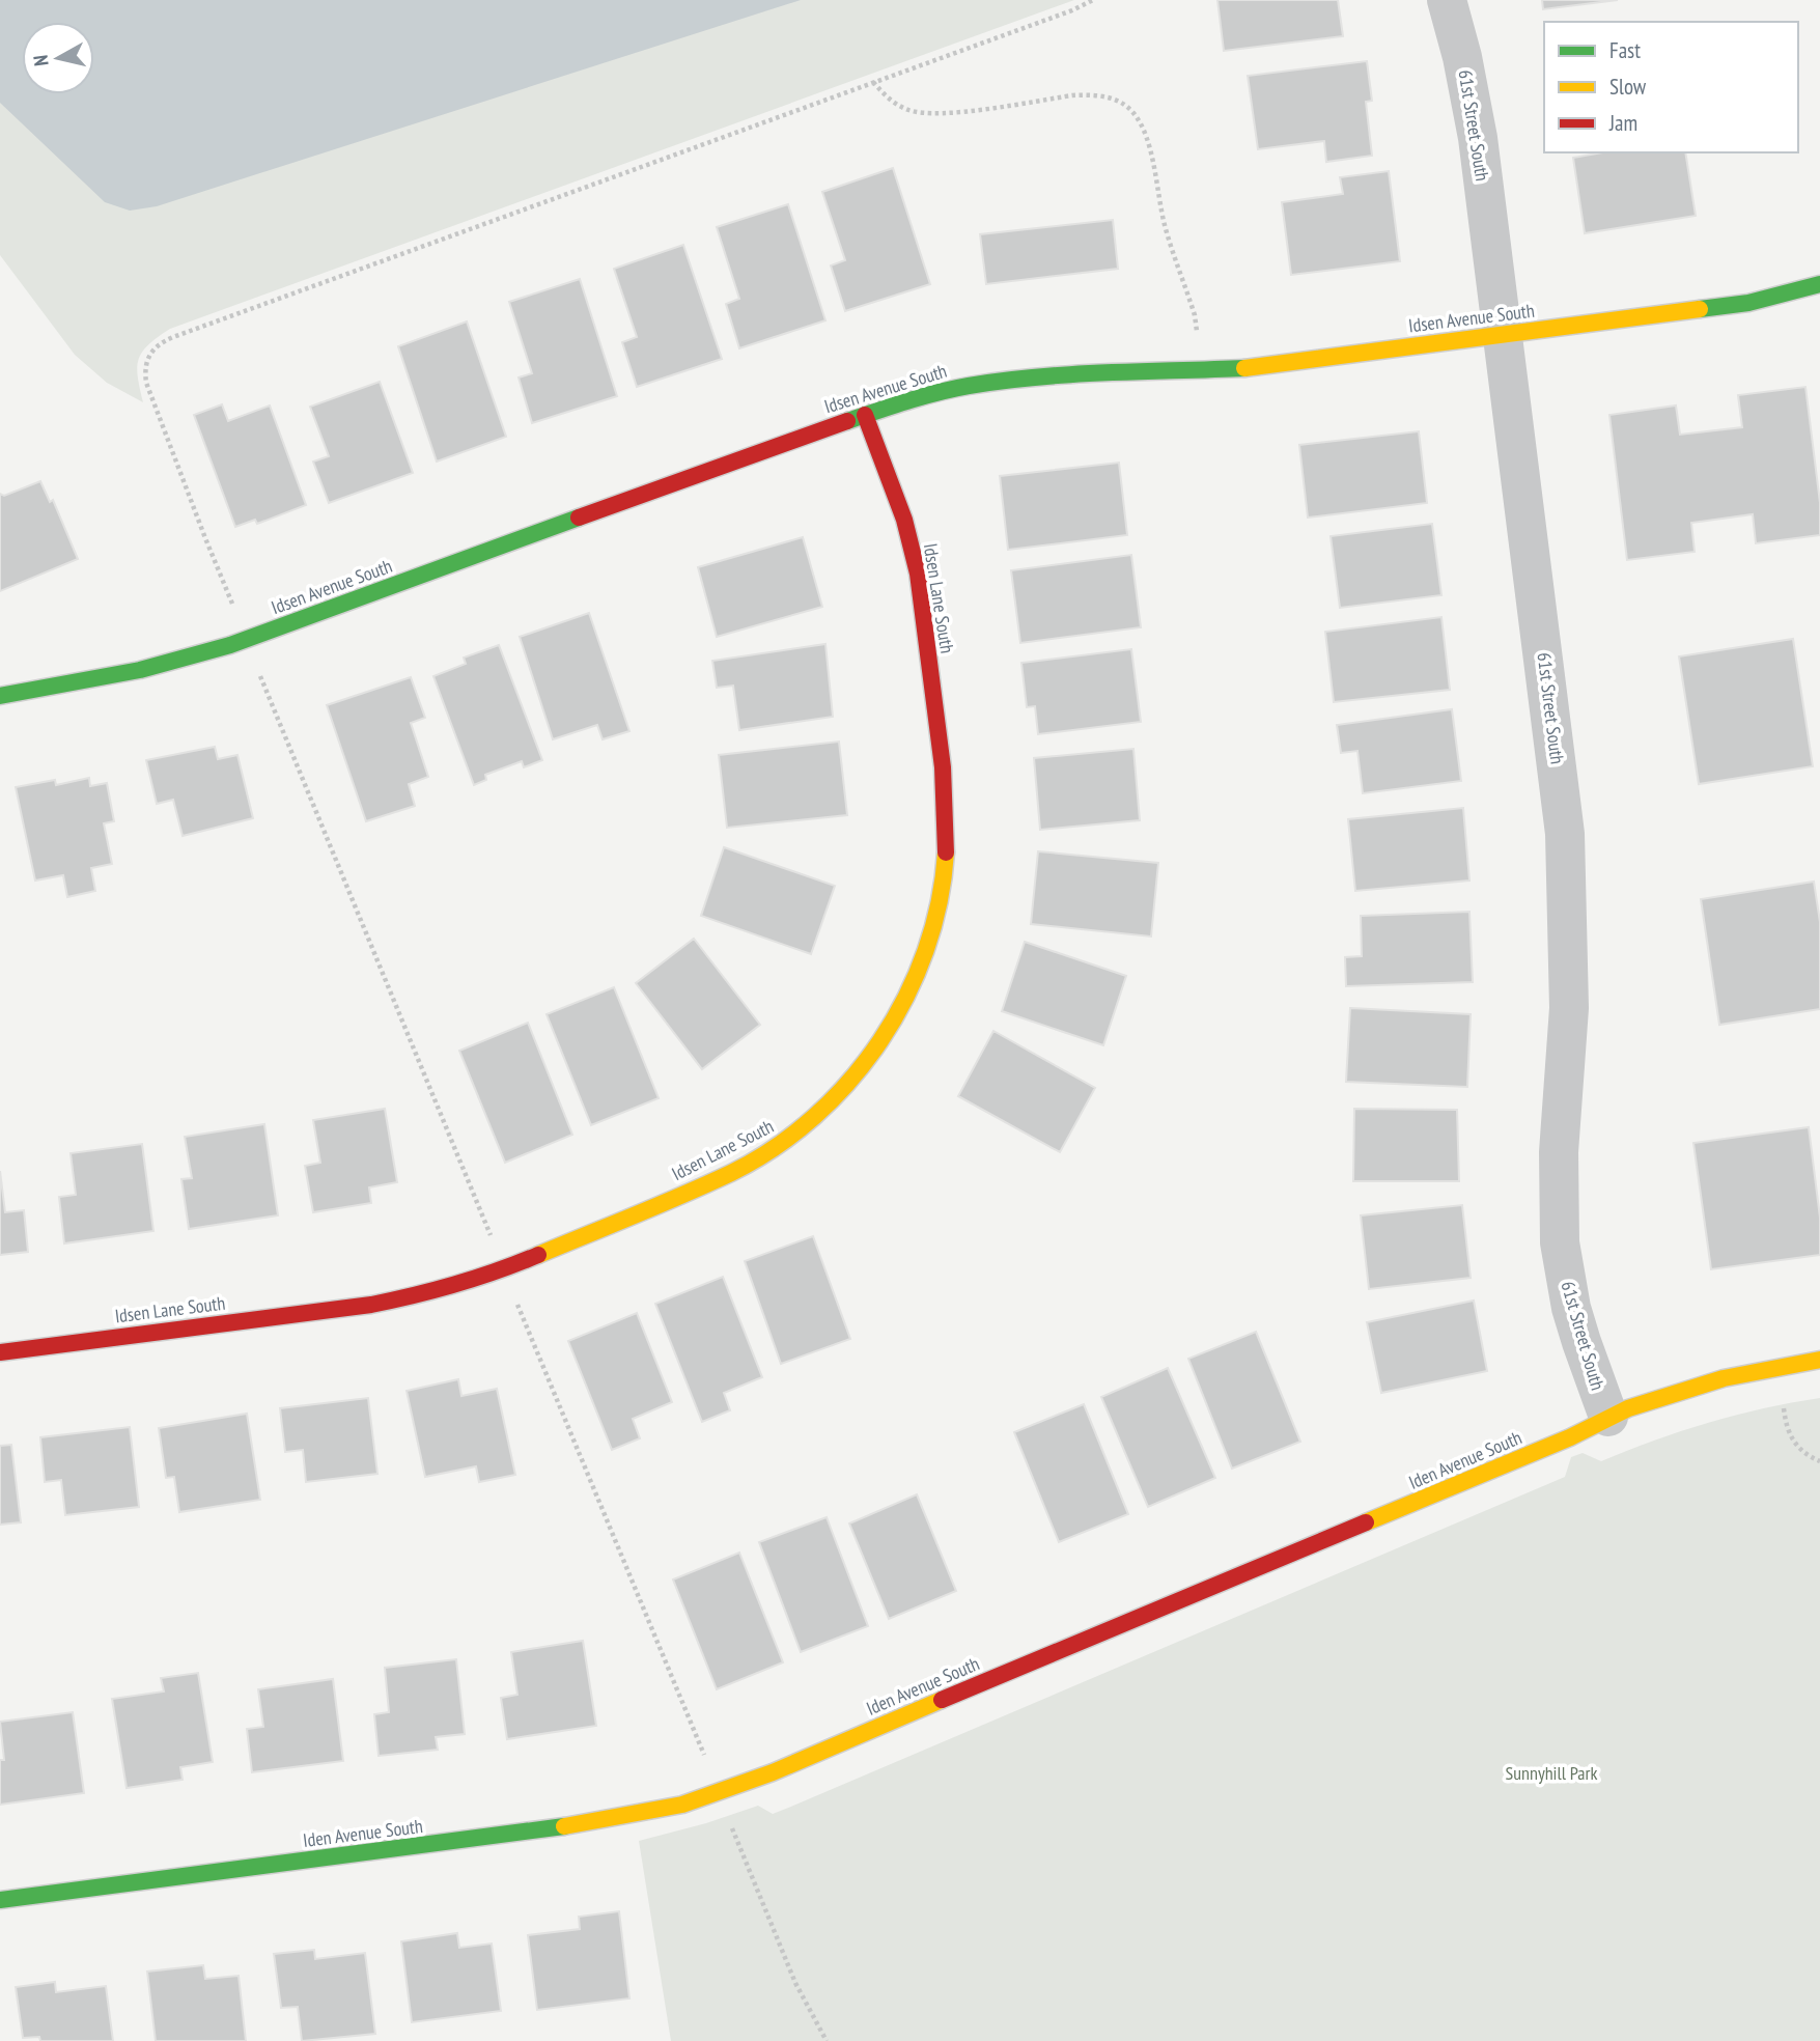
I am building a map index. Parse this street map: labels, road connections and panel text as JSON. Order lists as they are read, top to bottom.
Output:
{
  "streets": {
    "street": [
      "61st Street South",
      "Idsen Avenue South",
      "Idsen Lane South",
      "Iden Avenue South"
    ]
  },
  "crossings": [
    ["61st Street South", "Idsen Avenue South"],
    ["61st Street South", "Iden Avenue South"],
    ["Idsen Avenue South", "Idsen Lane South"]
  ],
  "parks": ["Sunnyhill Park"],
  "legend": ["Fast", "Slow", "Jam"],
  "north": "left"
}
